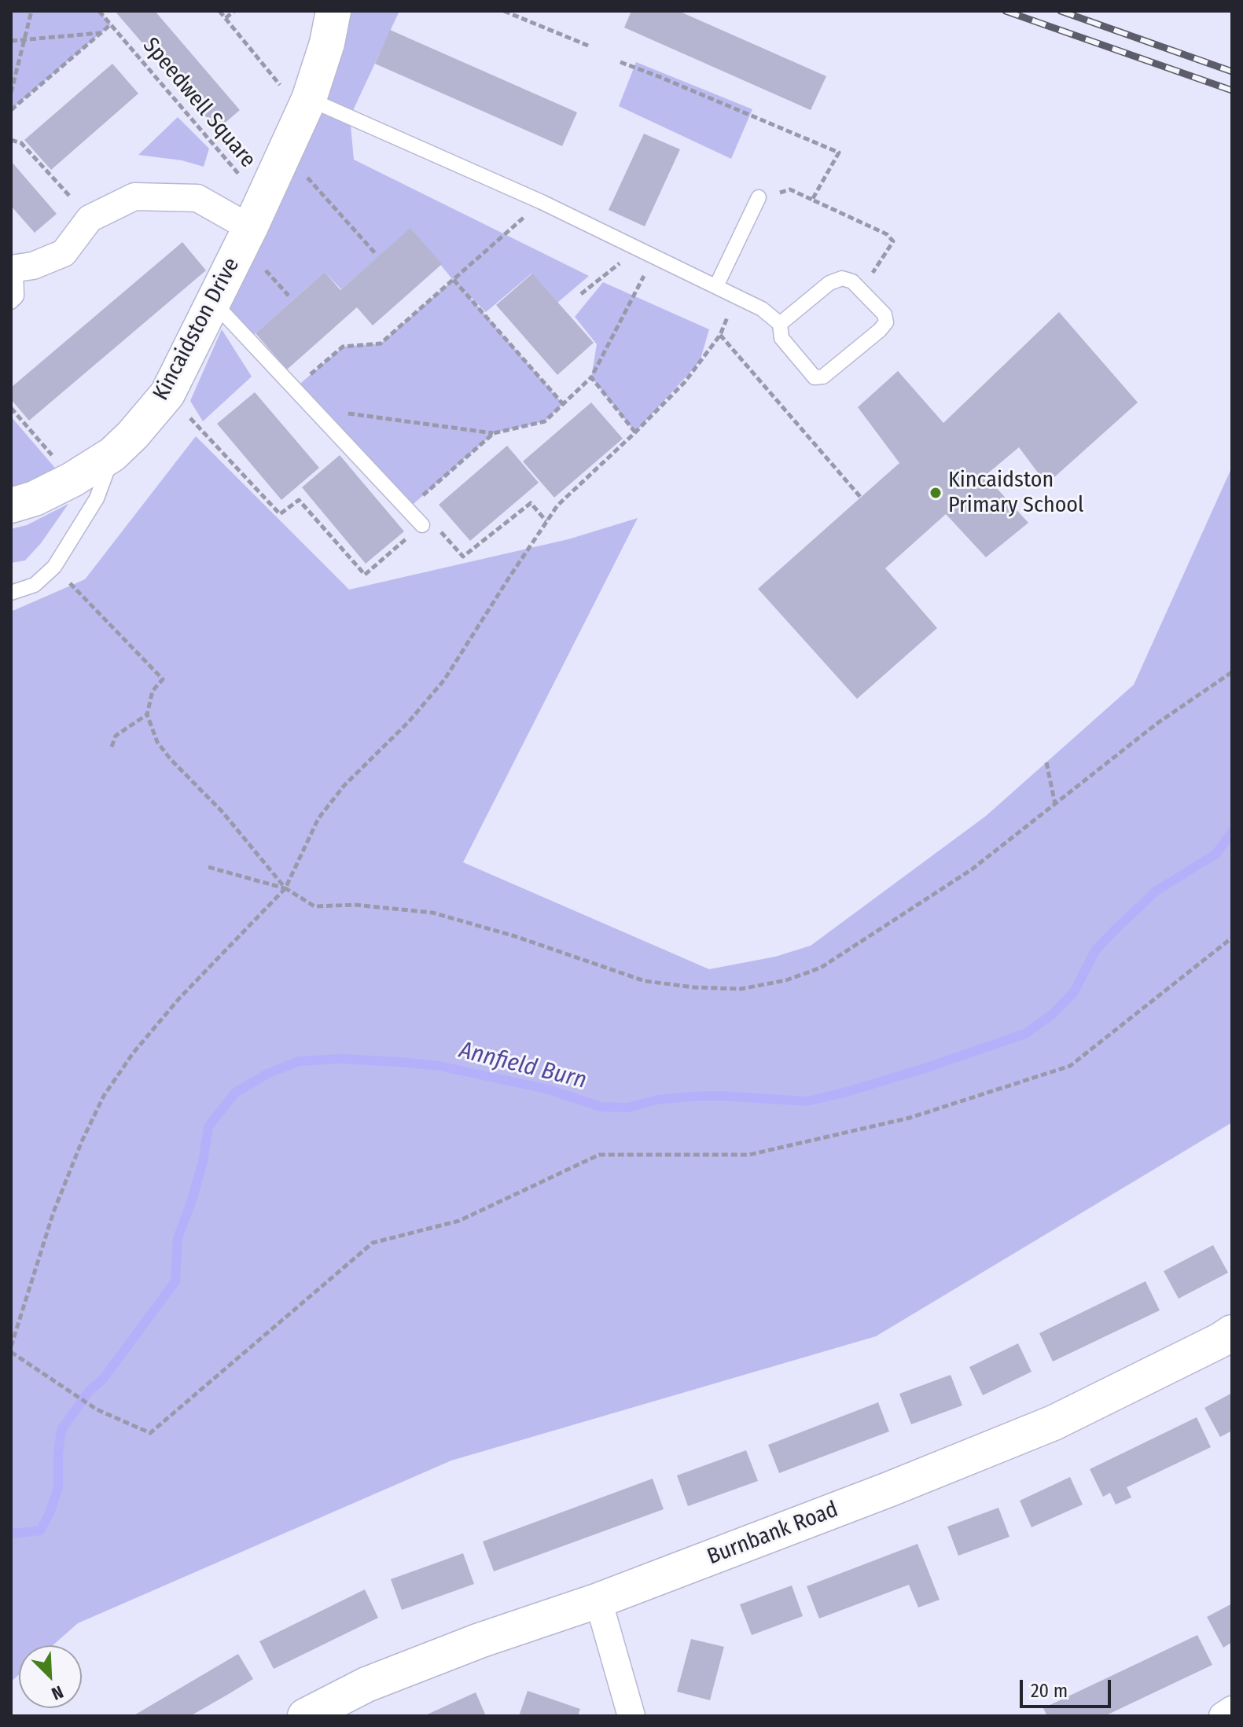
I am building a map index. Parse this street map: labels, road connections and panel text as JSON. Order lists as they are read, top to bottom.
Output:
{
  "streets": {
    "street": ["Kincaidston Drive", "Burnbank Road"],
    "path": ["Speedwell Square"]
  },
  "crossings": [
    ["Speedwell Square", "Kincaidston Drive"]
  ],
  "water": ["Annfield Burn"],
  "places": ["Kincaidston Primary School"],
  "scale_bar": "20 m",
  "north": "bottom right"
}
